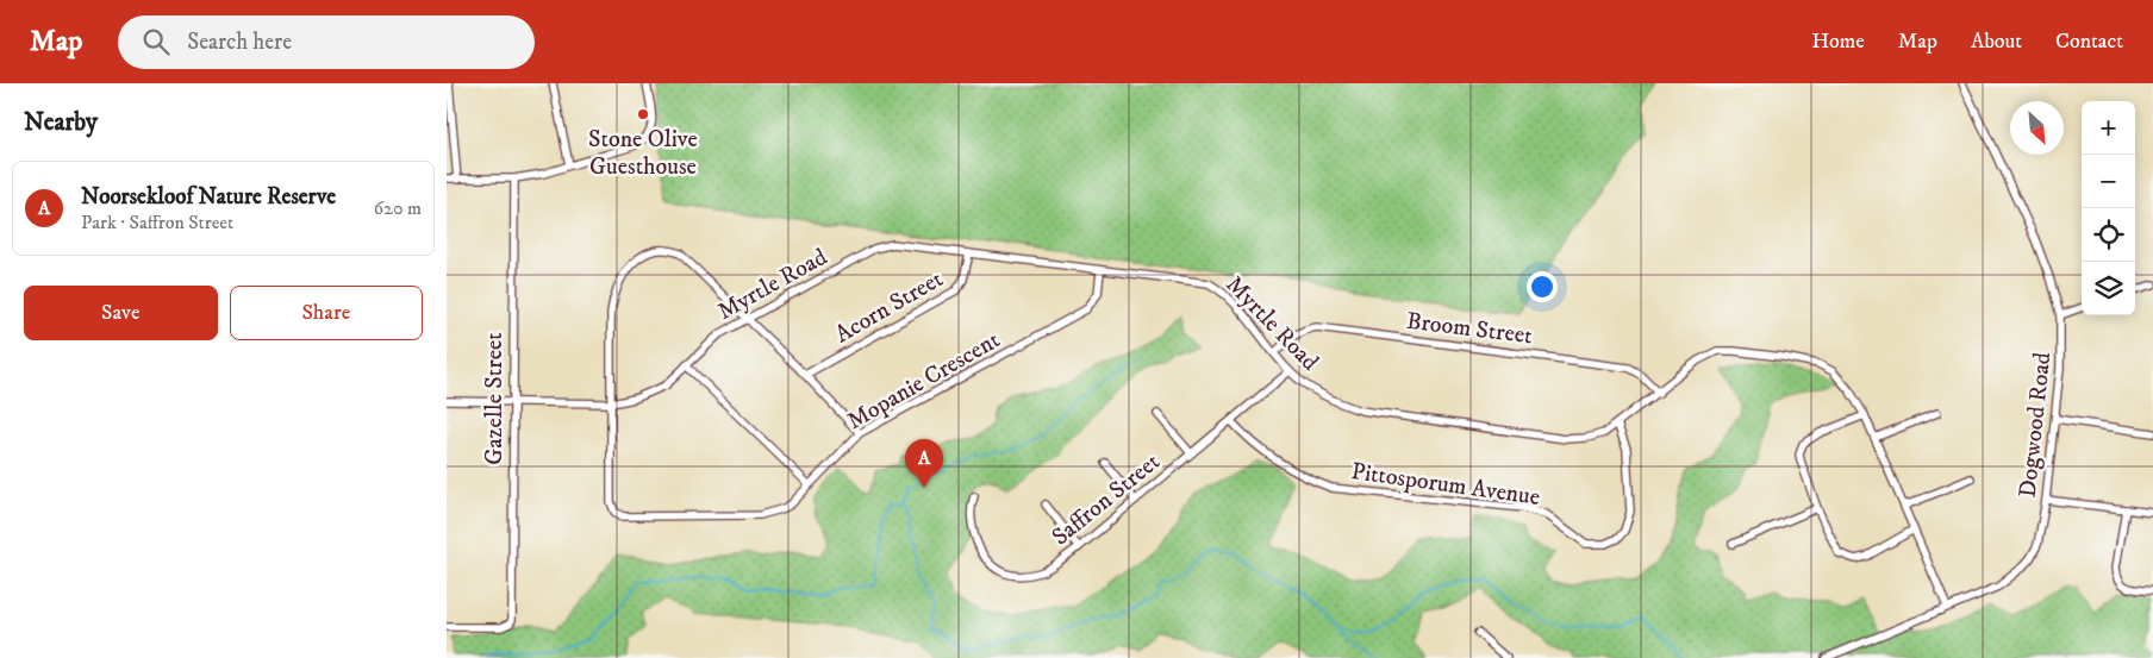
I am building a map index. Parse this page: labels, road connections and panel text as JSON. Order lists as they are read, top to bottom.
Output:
{
  "streets": {
    "street": [
      "Myrtle Road",
      "Acorn Street",
      "Broom Street",
      "Mopanie Crescent",
      "Gazelle Street",
      "Dogwood Road",
      "Pittosporum Avenue",
      "Saffron Street"
    ]
  },
  "crossings": [
    ["Myrtle Road", "Acorn Street"],
    ["Myrtle Road", "Broom Street"],
    ["Myrtle Road", "Mopanie Crescent"],
    ["Myrtle Road", "Gazelle Street"],
    ["Myrtle Road", "Dogwood Road"],
    ["Myrtle Road", "Pittosporum Avenue"],
    ["Myrtle Road", "Saffron Street"],
    ["Pittosporum Avenue", "Saffron Street"]
  ],
  "places": ["Stone Olive Guesthouse"],
  "north": "bottom right",
  "page": {
    "header": "Map",
    "search": "Search here",
    "nav": [
      "Home",
      "Map",
      "About",
      "Contact"
    ],
    "heading": "Nearby",
    "map_buttons": ["+", "−"],
    "list": [
      {
        "mark": "A",
        "name": "Noorsekloof Nature Reserve",
        "note": "Park · Saffron Street",
        "value": "620 m"
      }
    ],
    "buttons": ["Save", "Share"],
    "pins": "A"
  }
}
